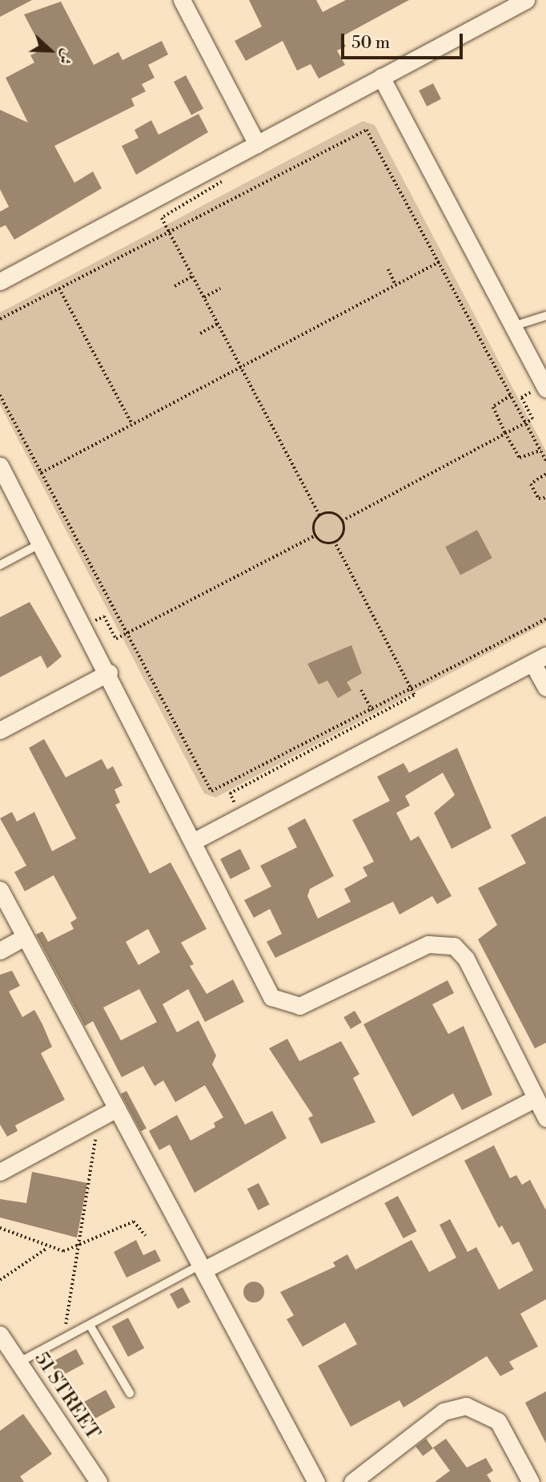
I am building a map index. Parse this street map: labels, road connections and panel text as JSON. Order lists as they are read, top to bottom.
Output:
{
  "streets": {
    "street": ["51 STREET"]
  },
  "scale_bar": "50 m",
  "north": "right"
}
